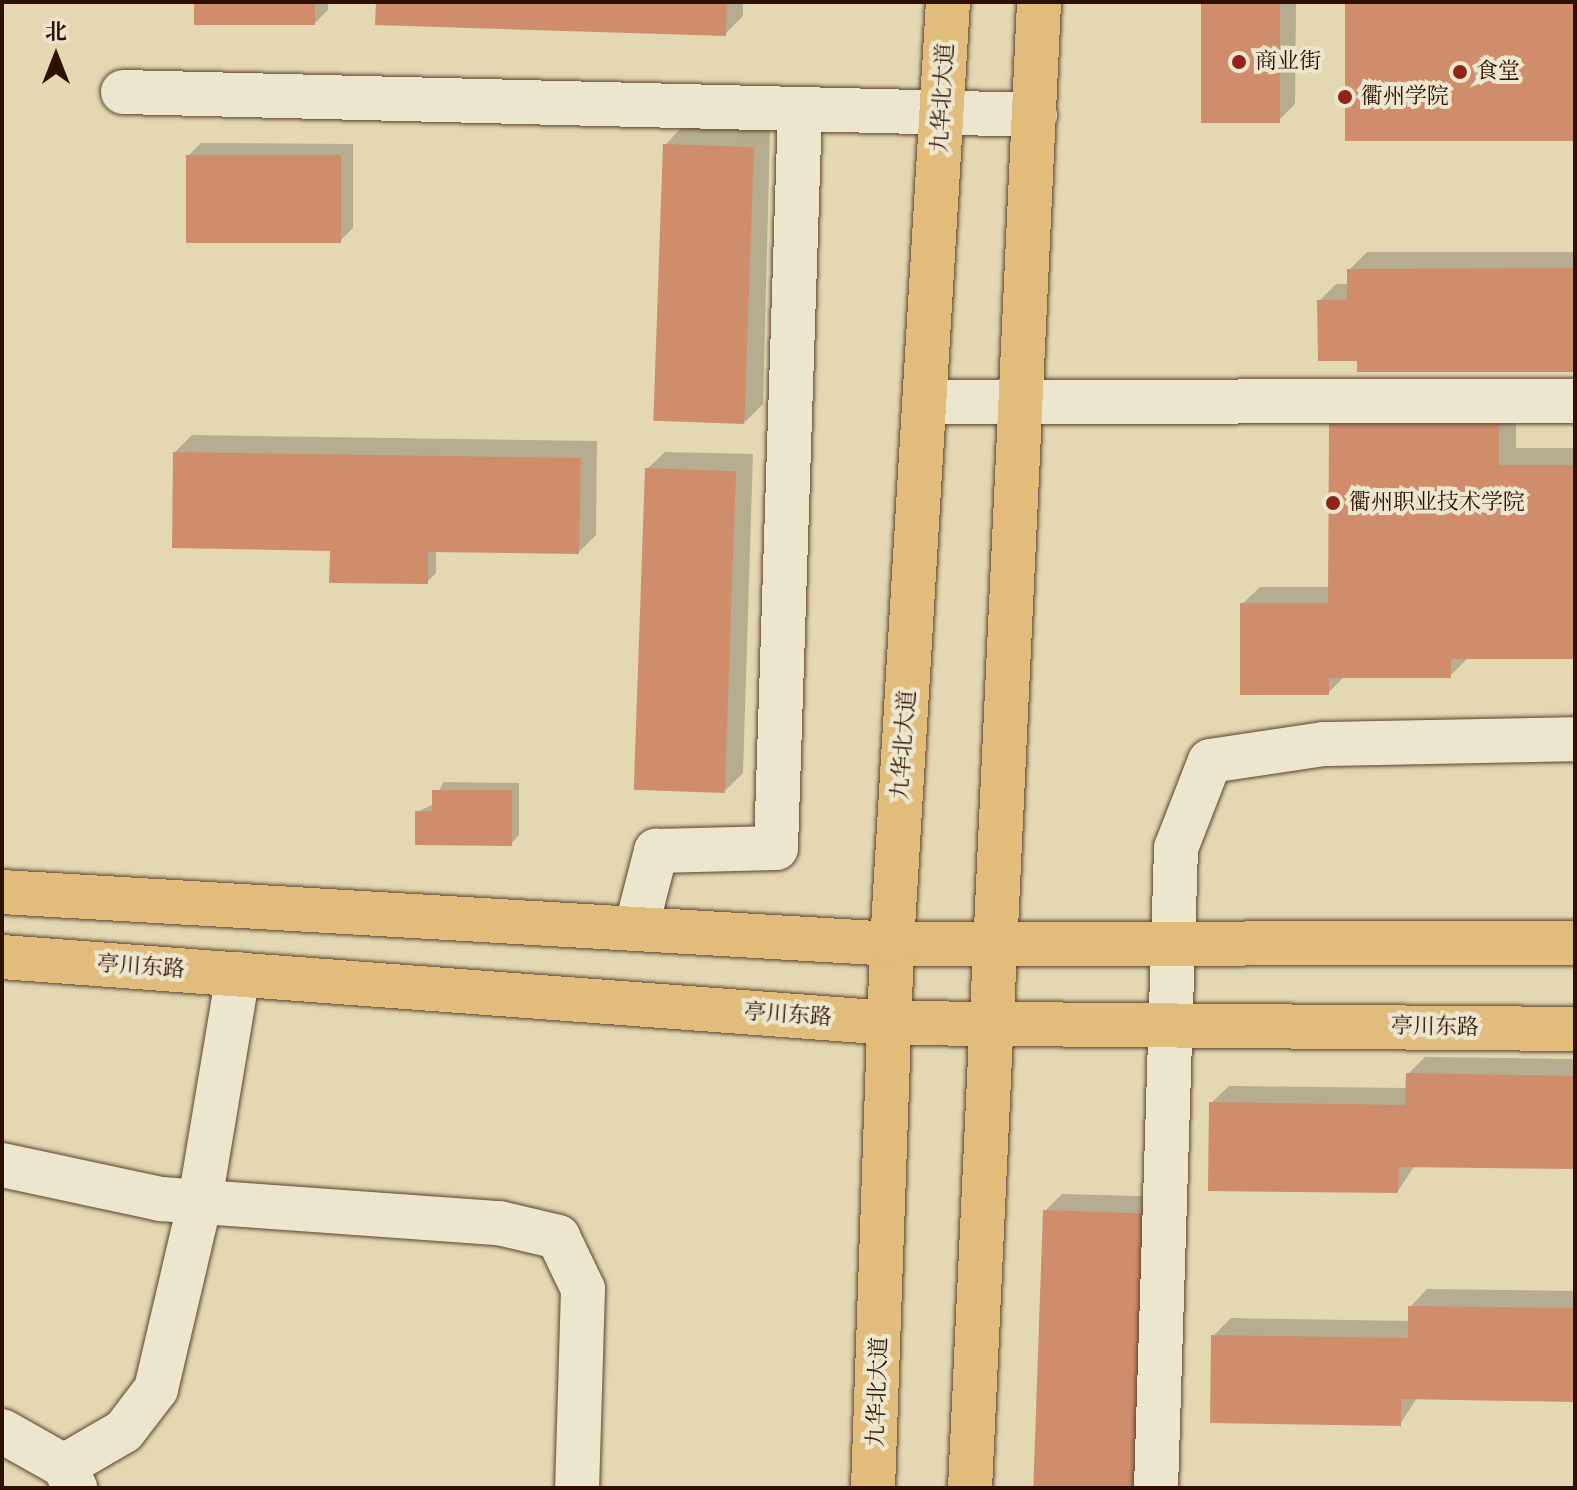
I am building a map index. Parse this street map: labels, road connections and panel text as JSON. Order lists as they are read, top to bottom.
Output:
{
  "streets": {
    "main road": ["九华北大道", "亭川东路"]
  },
  "crossings": [
    ["九华北大道", "亭川东路"]
  ],
  "places": [
    "商业街",
    "食堂",
    "衢州学院",
    "衢州职业技术学院"
  ],
  "north": "top"
}
